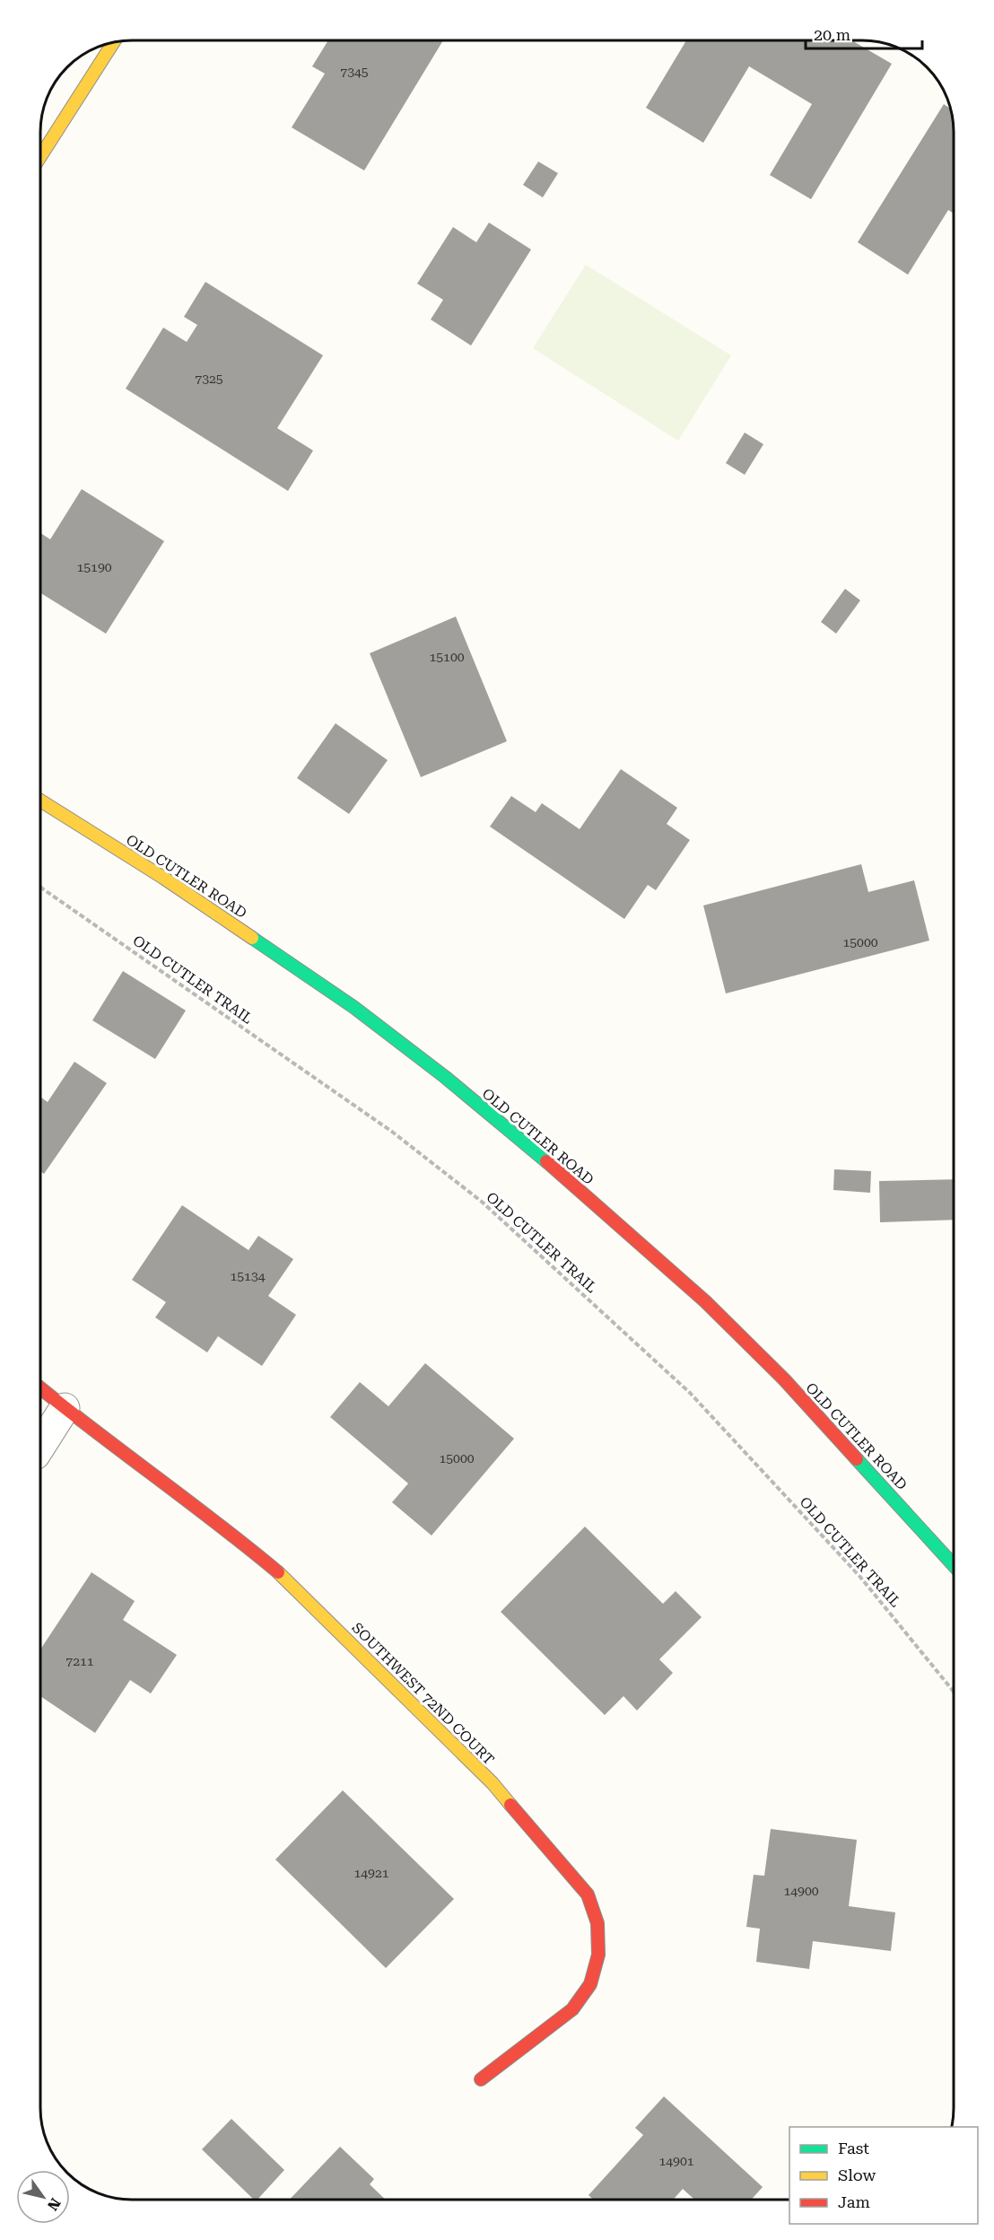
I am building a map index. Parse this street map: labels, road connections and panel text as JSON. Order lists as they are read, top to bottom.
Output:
{
  "streets": {
    "main road": ["OLD CUTLER ROAD", "SOUTHWEST 72ND COURT"],
    "path": ["OLD CUTLER TRAIL"]
  },
  "house_numbers": [
    "7345",
    "7325",
    "15190",
    "15100",
    "15000",
    "15134",
    "15000",
    "7211",
    "14921",
    "14900",
    "14901"
  ],
  "legend": ["Fast", "Slow", "Jam"],
  "scale_bar": "20 m",
  "north": "bottom right"
}
